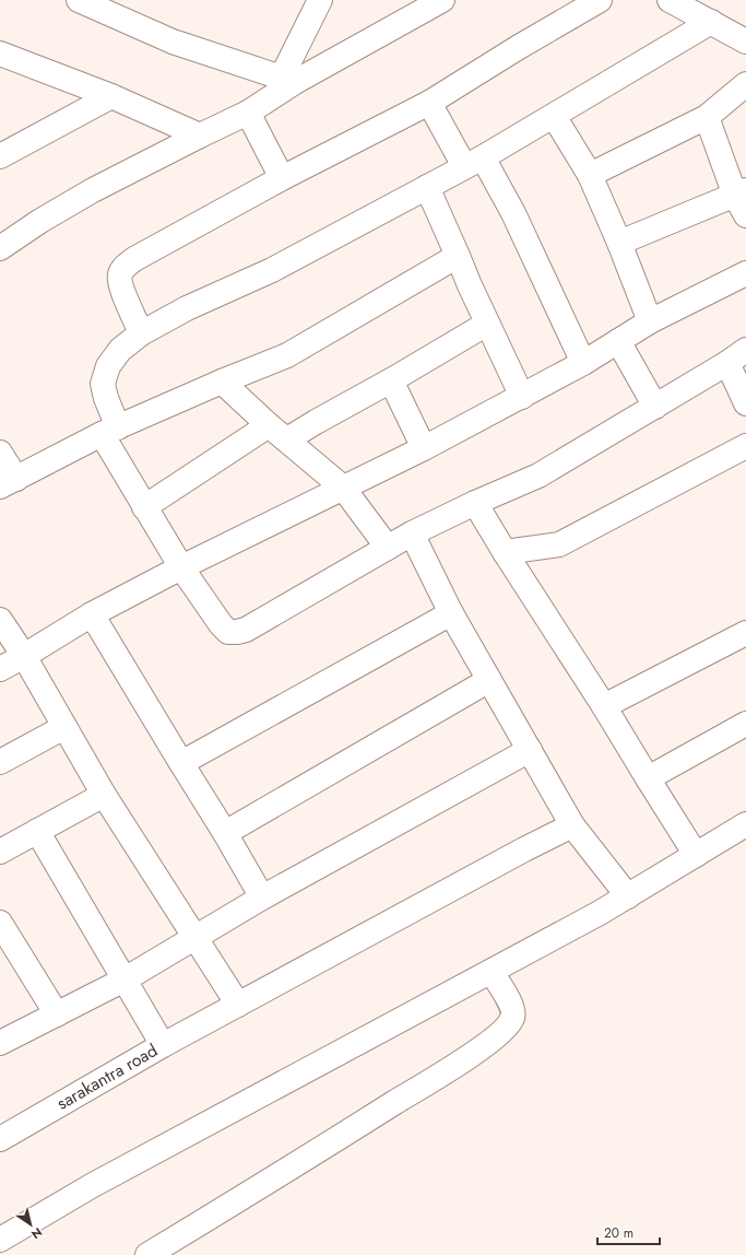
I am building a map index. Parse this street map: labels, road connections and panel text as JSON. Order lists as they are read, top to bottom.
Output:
{
  "streets": {
    "street": ["sarakantra road"]
  },
  "scale_bar": "20 m",
  "north": "bottom right"
}
